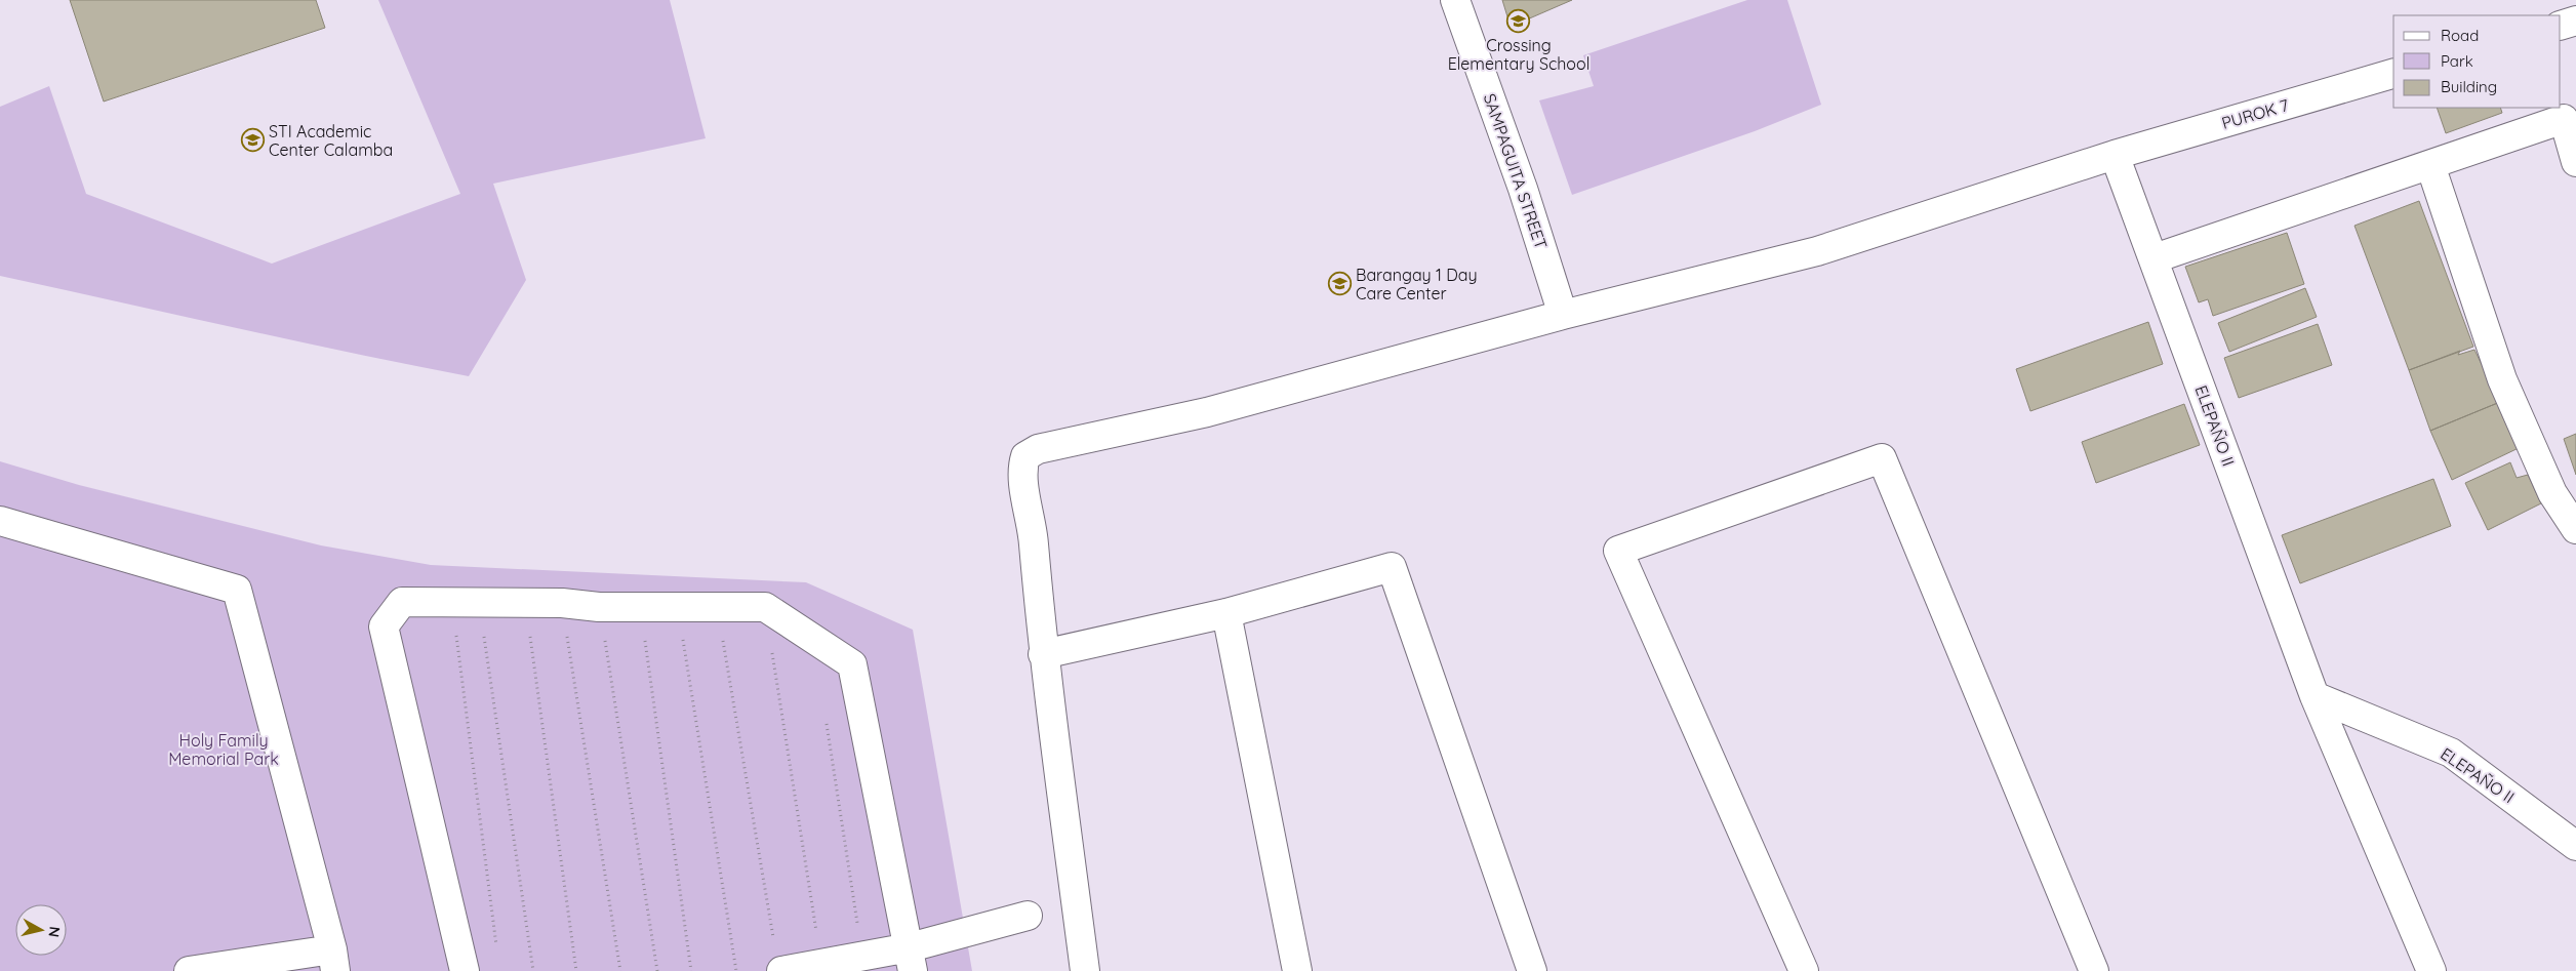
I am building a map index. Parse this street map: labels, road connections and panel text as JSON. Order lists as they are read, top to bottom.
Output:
{
  "streets": {
    "street": ["PUROK 7", "SAMPAGUITA STREET", "ELEPAÑO II"]
  },
  "crossings": [
    ["PUROK 7", "SAMPAGUITA STREET"],
    ["PUROK 7", "ELEPAÑO II"]
  ],
  "parks": ["Holy Family Memorial Park"],
  "places": {
    "school or university": ["Crossing Elementary School", "STI Academic Center Calamba", "Barangay 1 Day Care Center"]
  },
  "legend": ["Road", "Park", "Building"],
  "north": "right"
}
